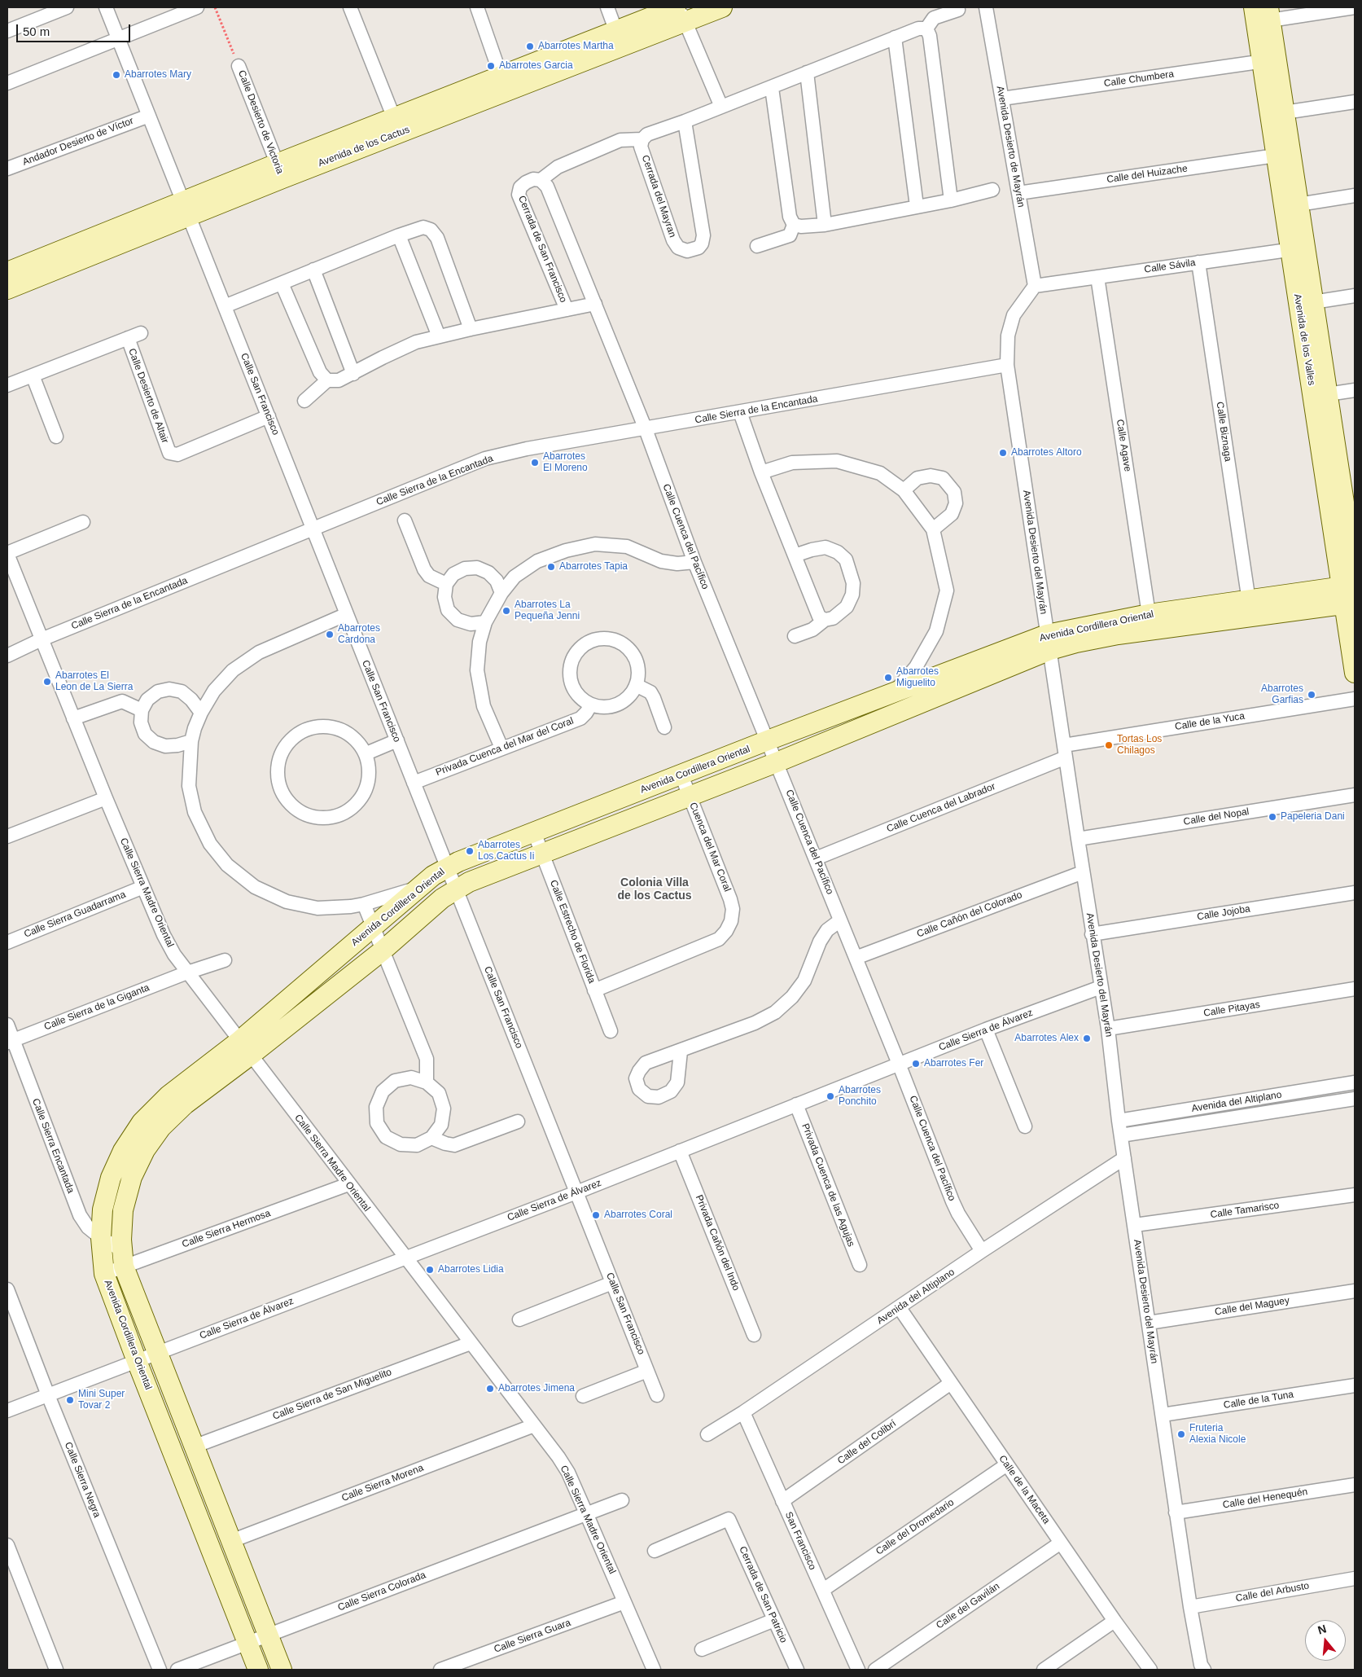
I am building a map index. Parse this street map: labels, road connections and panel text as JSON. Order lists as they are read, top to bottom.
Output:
{
  "streets": {
    "street": [
      "Calle Chumbera",
      "Calle Desierto de Victoria",
      "Andador Desierto de Víctor",
      "Avenida de los Cactus",
      "Avenida Desierto de Mayrán",
      "Calle del Huizache",
      "Cerrada del Mayran",
      "Cerrada de San Francisco",
      "Calle Sávila",
      "Avenida de los Valles",
      "Calle San Francisco",
      "Calle Desierto de Altair",
      "Calle Sierra de la Encantada",
      "Calle Biznaga",
      "Calle Agave",
      "Calle Cuenca del Pacífico",
      "Avenida Desierto del Mayrán",
      "Avenida Cordillera Oriental",
      "Calle de la Yuca",
      "Privada Cuenca del Mar del Coral",
      "Calle Cuenca del Labrador",
      "Calle del Nopal",
      "Cuenca del Mar Coral",
      "Calle Sierra Madre Oriental",
      "Calle Jojoba",
      "Calle Sierra Guadarrama",
      "Calle Cañón del Colorado",
      "Calle Estrecho de Florida",
      "Calle Sierra de la Giganta",
      "Calle Pitayas",
      "Calle Sierra de Álvarez",
      "Avenida del Altiplano",
      "Calle Sierra Encantada",
      "Privada Cuenca de las Agujas",
      "Calle Tamarisco",
      "Calle Sierra Hermosa",
      "Privada Cañón del Indo",
      "Calle del Maguey",
      "Calle Sierra de San Miguelito",
      "Calle de la Tuna",
      "Calle del Colibrí",
      "Calle Sierra Negra",
      "Calle Sierra Morena",
      "Calle de la Maceta",
      "Calle del Henequén",
      "Calle del Dromedario",
      "San Francisco",
      "Calle Sierra Colorada",
      "Calle del Arbusto",
      "Cerrada de San Patricio",
      "Calle del Gavilán",
      "Calle Sierra Guara"
    ]
  },
  "crossings": [
    ["Calle Chumbera", "Avenida Desierto de Mayrán"],
    ["Calle Chumbera", "Avenida de los Valles"],
    ["Calle Desierto de Victoria", "Avenida de los Cactus"],
    ["Andador Desierto de Víctor", "Calle San Francisco"],
    ["Avenida de los Cactus", "Calle San Francisco"],
    ["Avenida Desierto de Mayrán", "Calle del Huizache"],
    ["Avenida Desierto de Mayrán", "Calle Sávila"],
    ["Avenida Desierto de Mayrán", "Avenida Desierto del Mayrán"],
    ["Calle del Huizache", "Avenida de los Valles"],
    ["Cerrada del Mayran", "Cerrada de San Francisco"],
    ["Calle Sávila", "Avenida de los Valles"],
    ["Calle Sávila", "Calle Biznaga"],
    ["Calle Sávila", "Calle Agave"],
    ["Calle Sávila", "Avenida Desierto del Mayrán"],
    ["Avenida de los Valles", "Avenida Cordillera Oriental"],
    ["Calle San Francisco", "Calle Desierto de Altair"],
    ["Calle San Francisco", "Calle Sierra de la Encantada"],
    ["Calle San Francisco", "Avenida Cordillera Oriental"],
    ["Calle San Francisco", "Privada Cuenca del Mar del Coral"],
    ["Calle San Francisco", "Calle Sierra de Álvarez"],
    ["Calle Sierra de la Encantada", "Calle Cuenca del Pacífico"],
    ["Calle Sierra de la Encantada", "Avenida Desierto del Mayrán"],
    ["Calle Sierra de la Encantada", "Calle Sierra Madre Oriental"],
    ["Calle Biznaga", "Avenida Cordillera Oriental"],
    ["Calle Agave", "Avenida Cordillera Oriental"],
    ["Calle Cuenca del Pacífico", "Avenida Cordillera Oriental"],
    ["Calle Cuenca del Pacífico", "Calle Cuenca del Labrador"],
    ["Calle Cuenca del Pacífico", "Calle Cañón del Colorado"],
    ["Calle Cuenca del Pacífico", "Calle Sierra de Álvarez"],
    ["Calle Cuenca del Pacífico", "Avenida del Altiplano"],
    ["Avenida Desierto del Mayrán", "Avenida Cordillera Oriental"],
    ["Avenida Desierto del Mayrán", "Calle de la Yuca"],
    ["Avenida Desierto del Mayrán", "Calle Cuenca del Labrador"],
    ["Avenida Desierto del Mayrán", "Calle del Nopal"],
    ["Avenida Desierto del Mayrán", "Calle Jojoba"],
    ["Avenida Desierto del Mayrán", "Calle Cañón del Colorado"],
    ["Avenida Desierto del Mayrán", "Calle Pitayas"],
    ["Avenida Desierto del Mayrán", "Calle Sierra de Álvarez"],
    ["Avenida Desierto del Mayrán", "Avenida del Altiplano"],
    ["Avenida Desierto del Mayrán", "Calle Tamarisco"],
    ["Avenida Desierto del Mayrán", "Calle del Maguey"],
    ["Avenida Desierto del Mayrán", "Calle de la Tuna"],
    ["Avenida Desierto del Mayrán", "Calle del Henequén"],
    ["Avenida Desierto del Mayrán", "Calle del Arbusto"],
    ["Avenida Cordillera Oriental", "Cuenca del Mar Coral"],
    ["Avenida Cordillera Oriental", "Calle Sierra Madre Oriental"],
    ["Avenida Cordillera Oriental", "Calle Estrecho de Florida"],
    ["Avenida Cordillera Oriental", "Calle Sierra de Álvarez"],
    ["Avenida Cordillera Oriental", "Calle Sierra Encantada"],
    ["Avenida Cordillera Oriental", "Calle Sierra Hermosa"],
    ["Avenida Cordillera Oriental", "Calle Sierra de San Miguelito"],
    ["Avenida Cordillera Oriental", "Calle Sierra Morena"],
    ["Avenida Cordillera Oriental", "Calle Sierra Colorada"],
    ["Calle de la Yuca", "Calle Cuenca del Labrador"],
    ["Cuenca del Mar Coral", "Calle Estrecho de Florida"],
    ["Calle Sierra Madre Oriental", "Calle Sierra Guadarrama"],
    ["Calle Sierra Madre Oriental", "Calle Sierra de la Giganta"],
    ["Calle Sierra Madre Oriental", "Calle Sierra de Álvarez"],
    ["Calle Sierra Madre Oriental", "Calle Sierra Hermosa"],
    ["Calle Sierra Madre Oriental", "Calle Sierra de San Miguelito"],
    ["Calle Sierra Madre Oriental", "Calle Sierra Morena"],
    ["Calle Sierra Madre Oriental", "Calle Sierra Colorada"],
    ["Calle Sierra Madre Oriental", "Calle Sierra Guara"],
    ["Calle Sierra de la Giganta", "Calle Sierra Encantada"],
    ["Calle Sierra de Álvarez", "Privada Cuenca de las Agujas"],
    ["Calle Sierra de Álvarez", "Privada Cañón del Indo"],
    ["Calle Sierra de Álvarez", "Calle Sierra Negra"],
    ["Avenida del Altiplano", "Calle de la Maceta"],
    ["Avenida del Altiplano", "San Francisco"],
    ["Calle Sierra Encantada", "Calle Sierra Hermosa"],
    ["Calle del Colibrí", "Calle de la Maceta"],
    ["Calle del Colibrí", "San Francisco"],
    ["Calle de la Maceta", "Calle del Dromedario"],
    ["Calle de la Maceta", "Calle del Gavilán"],
    ["Calle del Dromedario", "San Francisco"]
  ],
  "districts": ["Colonia Villa de los Cactus"],
  "places": [
    "Abarrotes Martha",
    "Abarrotes Garcia",
    "Abarrotes Mary",
    "Abarrotes Altoro",
    "Abarrotes El Moreno",
    "Abarrotes Tapia",
    "Abarrotes La Pequeña Jenni",
    "Abarrotes Cardona",
    "Abarrotes Miguelito",
    "Abarrotes El Leon de La Sierra",
    "Abarrotes Garfias",
    "Tortas Los Chilagos",
    "Papeleria Dani",
    "Abarrotes Los Cactus Ii",
    "Abarrotes Alex",
    "Abarrotes Fer",
    "Abarrotes Ponchito",
    "Abarrotes Coral",
    "Abarrotes Lidia",
    "Abarrotes Jimena",
    "Mini Super Tovar 2",
    "Fruteria Alexia Nicole"
  ],
  "scale_bar": "50 m",
  "north": "top"
}
